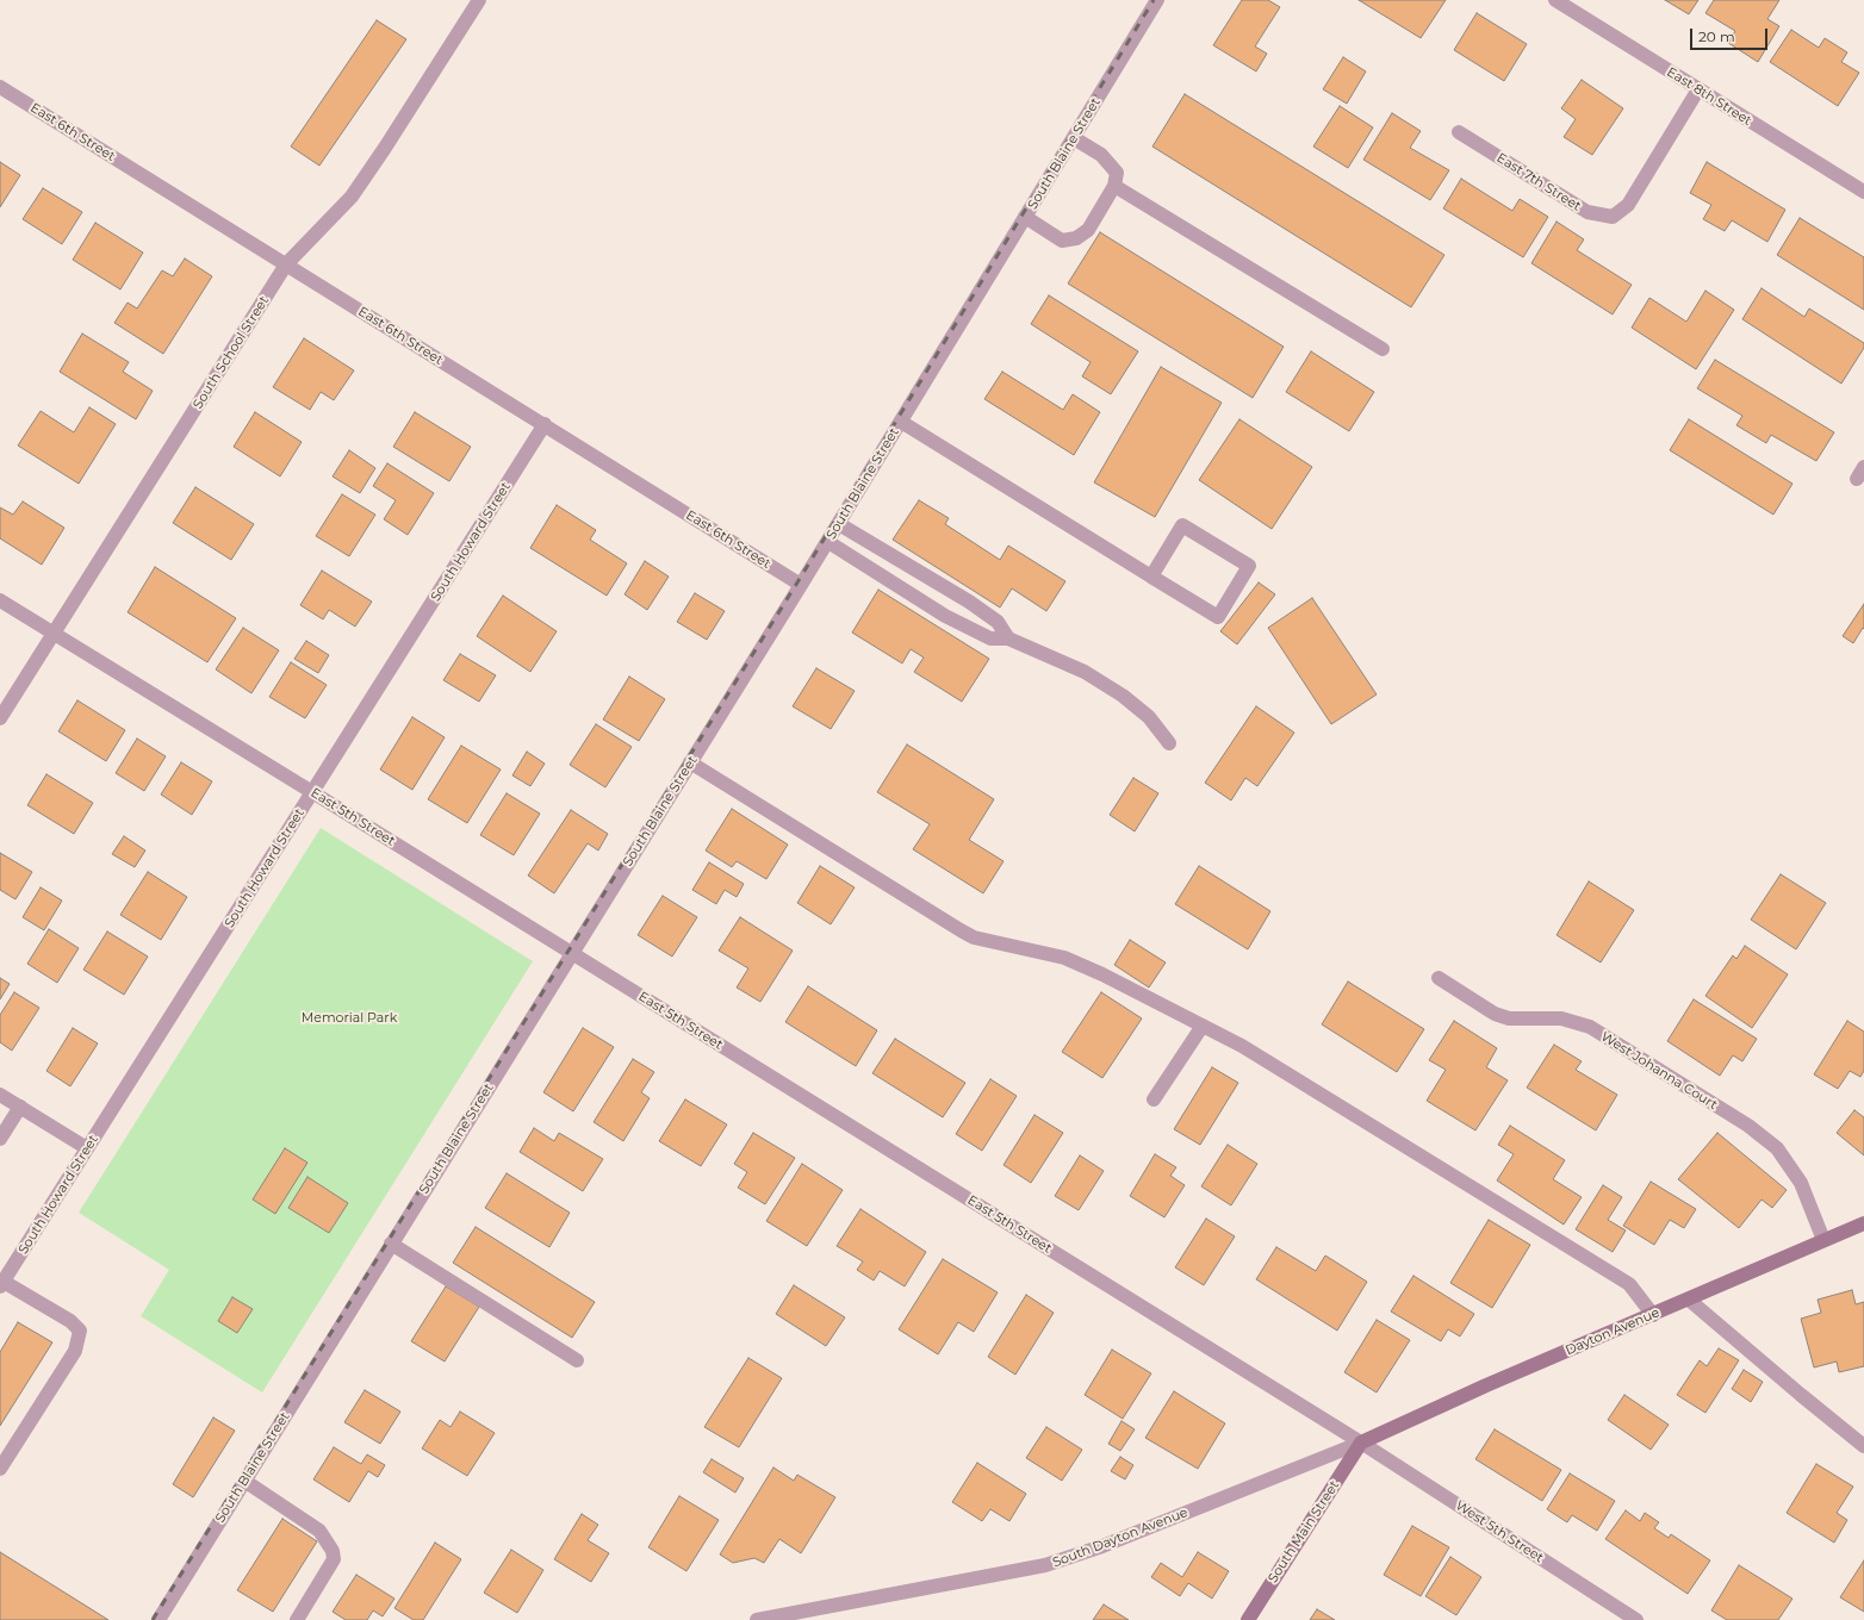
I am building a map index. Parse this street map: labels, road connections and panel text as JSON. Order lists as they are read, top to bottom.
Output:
{
  "streets": {
    "street": [
      "East 8th Street",
      "East 6th Street",
      "South Blaine Street",
      "East 7th Street",
      "South School Street",
      "South Howard Street",
      "East 5th Street",
      "West Johanna Court",
      "Dayton Avenue",
      "South Main Street",
      "West 5th Street",
      "South Dayton Avenue"
    ]
  },
  "crossings": [
    ["East 8th Street", "East 7th Street"],
    ["East 6th Street", "South Blaine Street"],
    ["East 6th Street", "South School Street"],
    ["East 6th Street", "South Howard Street"],
    ["South Blaine Street", "East 5th Street"],
    ["South School Street", "East 5th Street"],
    ["South Howard Street", "East 5th Street"],
    ["East 5th Street", "Dayton Avenue"],
    ["East 5th Street", "South Main Street"],
    ["East 5th Street", "West 5th Street"],
    ["East 5th Street", "South Dayton Avenue"],
    ["West Johanna Court", "Dayton Avenue"],
    ["Dayton Avenue", "South Main Street"],
    ["Dayton Avenue", "West 5th Street"],
    ["Dayton Avenue", "South Dayton Avenue"],
    ["South Main Street", "West 5th Street"],
    ["South Main Street", "South Dayton Avenue"],
    ["West 5th Street", "South Dayton Avenue"]
  ],
  "parks": ["Memorial Park"],
  "scale_bar": "20 m"
}
